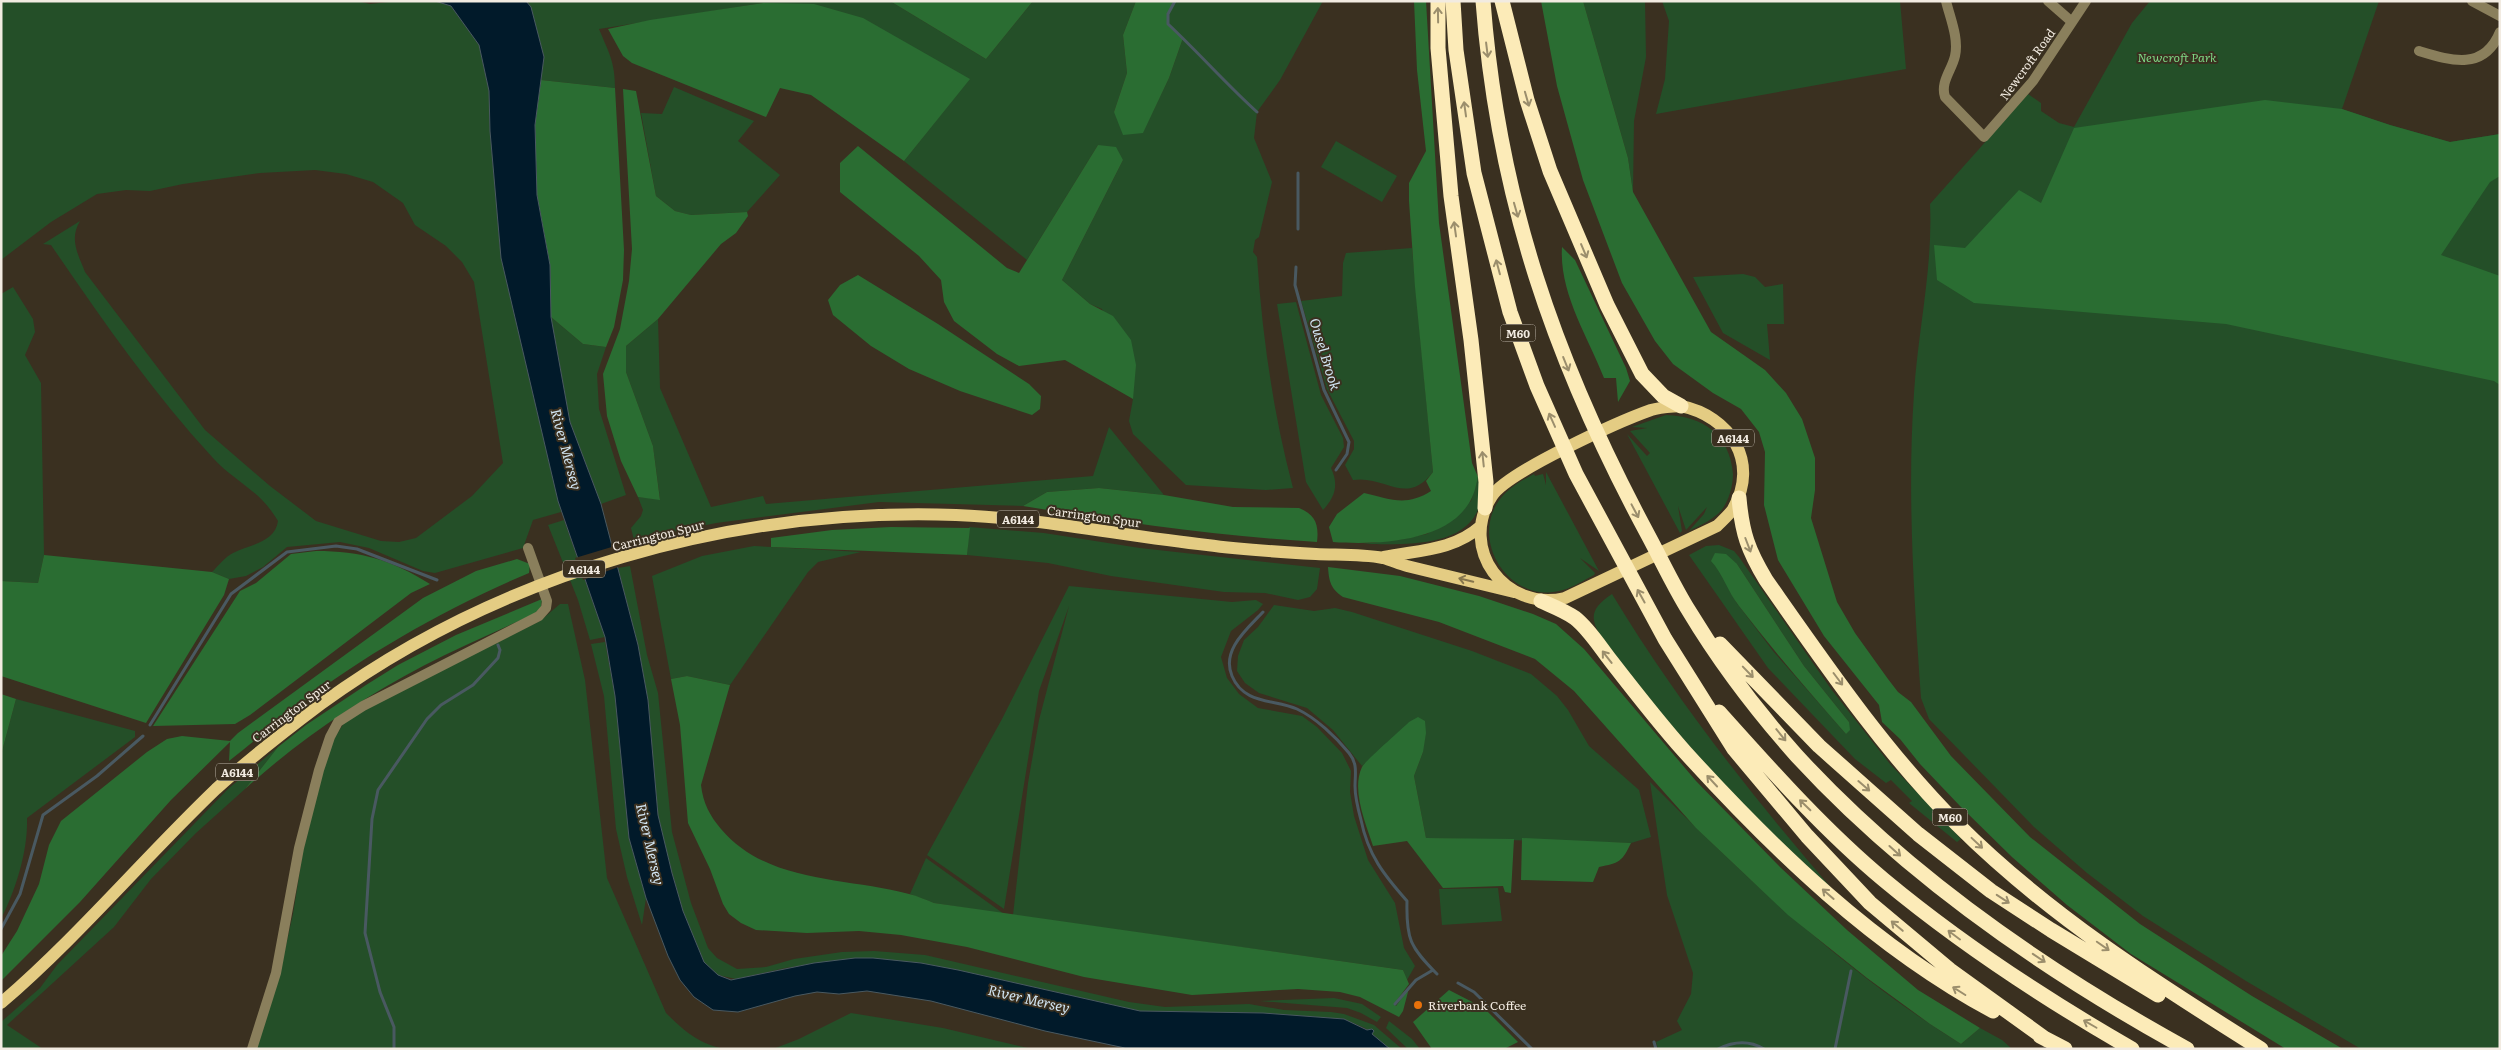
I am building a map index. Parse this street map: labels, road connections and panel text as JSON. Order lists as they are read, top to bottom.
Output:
{
  "streets": {
    "highway": ["M60"],
    "main road": ["A6144", "Carrington Spur"],
    "street": ["Newcroft Road"]
  },
  "crossings": [
    ["M60", "A6144"],
    ["A6144", "Carrington Spur"]
  ],
  "water": ["Ousel Brook", "River Mersey"],
  "parks": ["Newcroft Park"],
  "places": ["Riverbank Coffee"]
}
